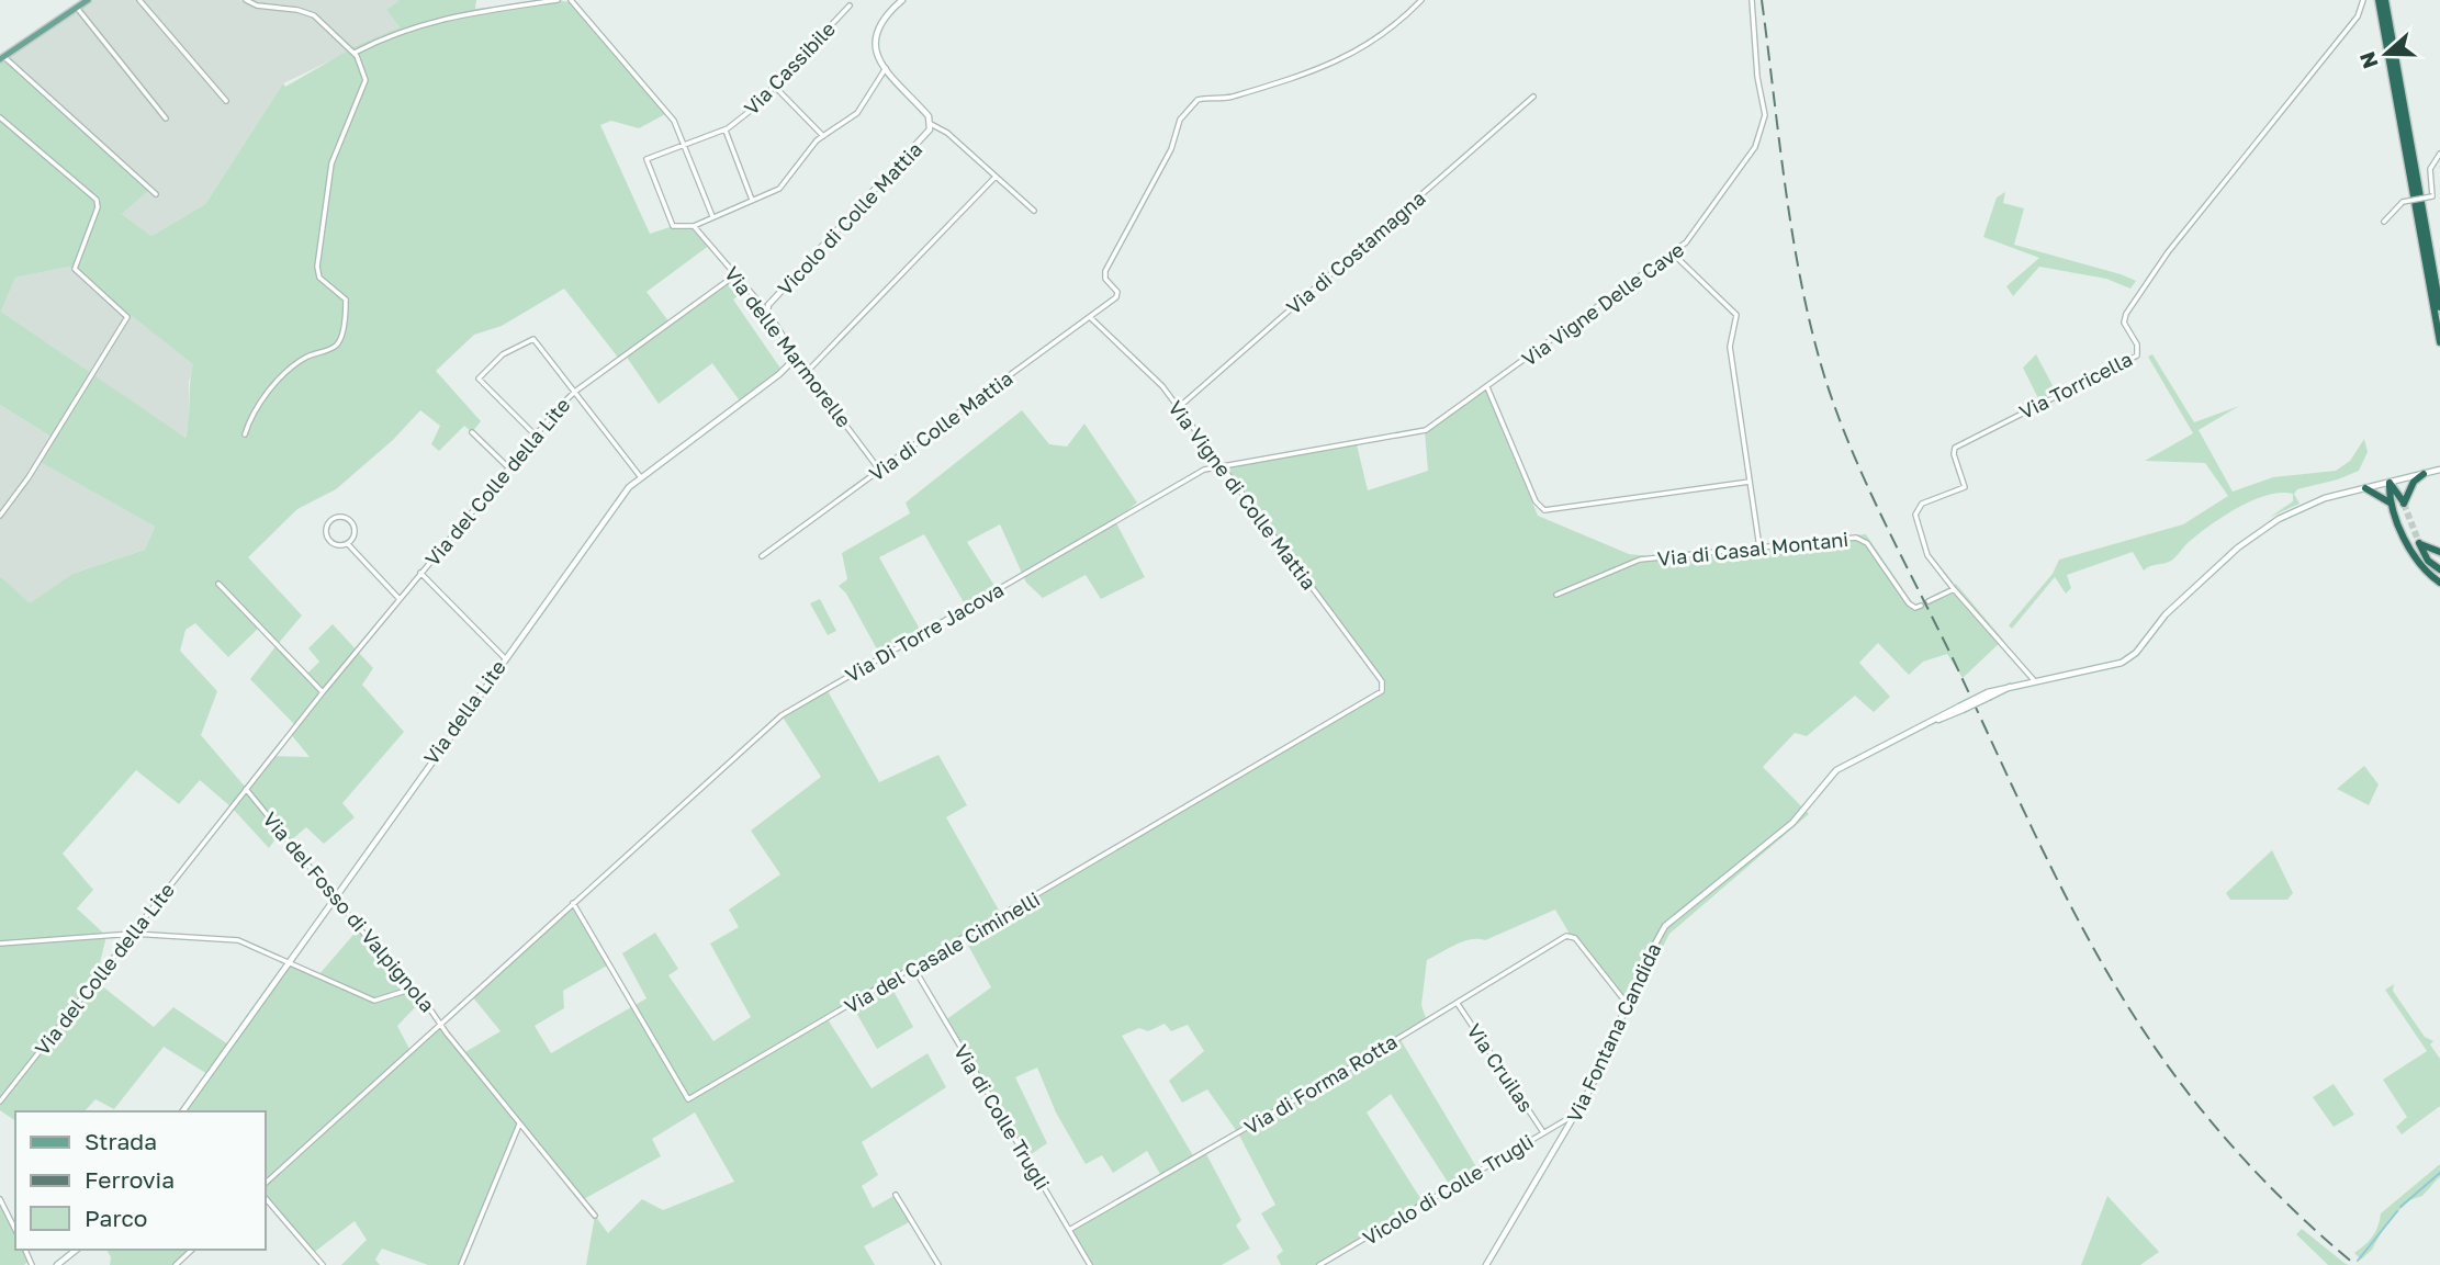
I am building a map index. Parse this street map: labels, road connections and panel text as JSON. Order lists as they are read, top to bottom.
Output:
{
  "streets": {
    "street": [
      "Via Cassibile",
      "Vicolo di Colle Mattia",
      "Via di Costamagna",
      "Via Vigne Delle Cave",
      "Via delle Marmorelle",
      "Via Torricella",
      "Via di Colle Mattia",
      "Via del Colle della Lite",
      "Via Vigne di Colle Mattia",
      "Via di Casal Montani",
      "Via Di Torre Jacova",
      "Via della Lite",
      "Via del Fosso di Valpignola",
      "Via del Casale Ciminelli",
      "Via Fontana Candida",
      "Via Cruilas",
      "Via di Forma Rotta",
      "Via di Colle Trugli",
      "Vicolo di Colle Trugli"
    ]
  },
  "crossings": [
    ["Via Cassibile", "Via delle Marmorelle"],
    ["Vicolo di Colle Mattia", "Via delle Marmorelle"],
    ["Via di Costamagna", "Via Vigne di Colle Mattia"],
    ["Via Vigne Delle Cave", "Via Di Torre Jacova"],
    ["Via delle Marmorelle", "Via di Colle Mattia"],
    ["Via delle Marmorelle", "Via del Colle della Lite"],
    ["Via delle Marmorelle", "Via della Lite"],
    ["Via di Colle Mattia", "Via Vigne di Colle Mattia"],
    ["Via del Colle della Lite", "Via del Fosso di Valpignola"],
    ["Via Vigne di Colle Mattia", "Via Di Torre Jacova"],
    ["Via Vigne di Colle Mattia", "Via del Casale Ciminelli"],
    ["Via Di Torre Jacova", "Via del Fosso di Valpignola"],
    ["Via Di Torre Jacova", "Via del Casale Ciminelli"],
    ["Via della Lite", "Via del Fosso di Valpignola"],
    ["Via del Casale Ciminelli", "Via di Colle Trugli"],
    ["Via Fontana Candida", "Via di Forma Rotta"],
    ["Via Fontana Candida", "Vicolo di Colle Trugli"],
    ["Via Cruilas", "Via di Forma Rotta"],
    ["Via Cruilas", "Vicolo di Colle Trugli"],
    ["Via di Forma Rotta", "Via di Colle Trugli"]
  ],
  "legend": ["Strada", "Ferrovia", "Parco"],
  "north": "left"
}
